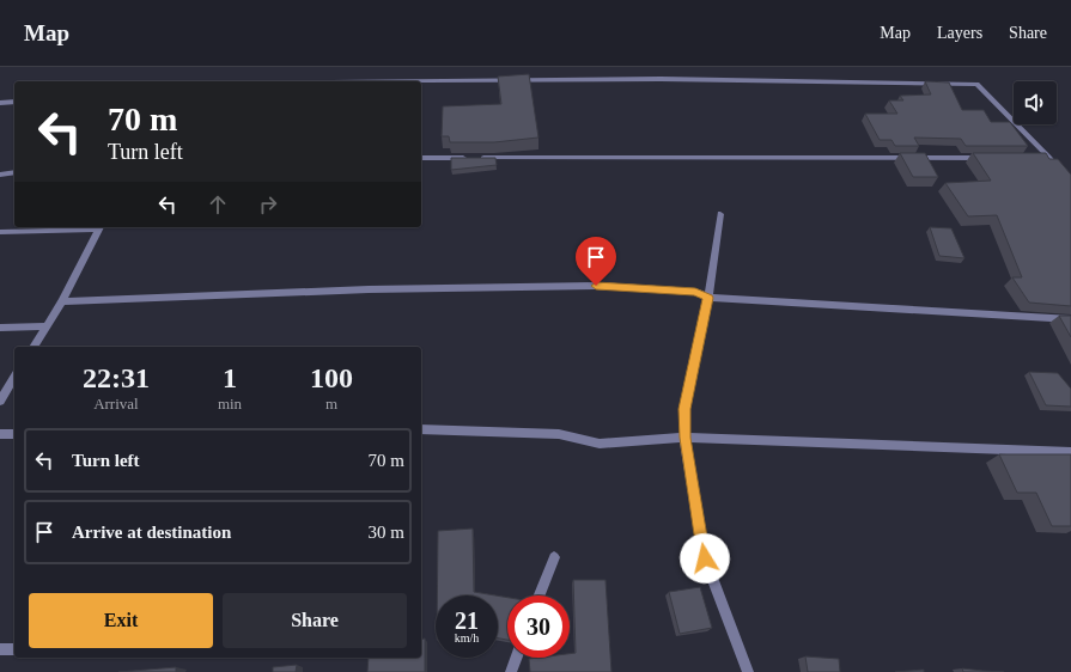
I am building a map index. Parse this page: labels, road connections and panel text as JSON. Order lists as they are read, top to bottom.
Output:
{
  "page": {
    "header": "Map",
    "nav": ["Map", "Layers", "Share"],
    "turn": ["70 m", "Turn left"],
    "eta": [
      "22:31",
      "Arrival",
      "1",
      "min",
      "100",
      "m"
    ],
    "list": [
      {
        "name": "Turn left",
        "value": "70 m"
      },
      {
        "name": "Arrive at destination",
        "value": "30 m"
      }
    ],
    "buttons": ["Exit", "Share"],
    "speed": "21 km/h",
    "limit": "30"
  }
}
